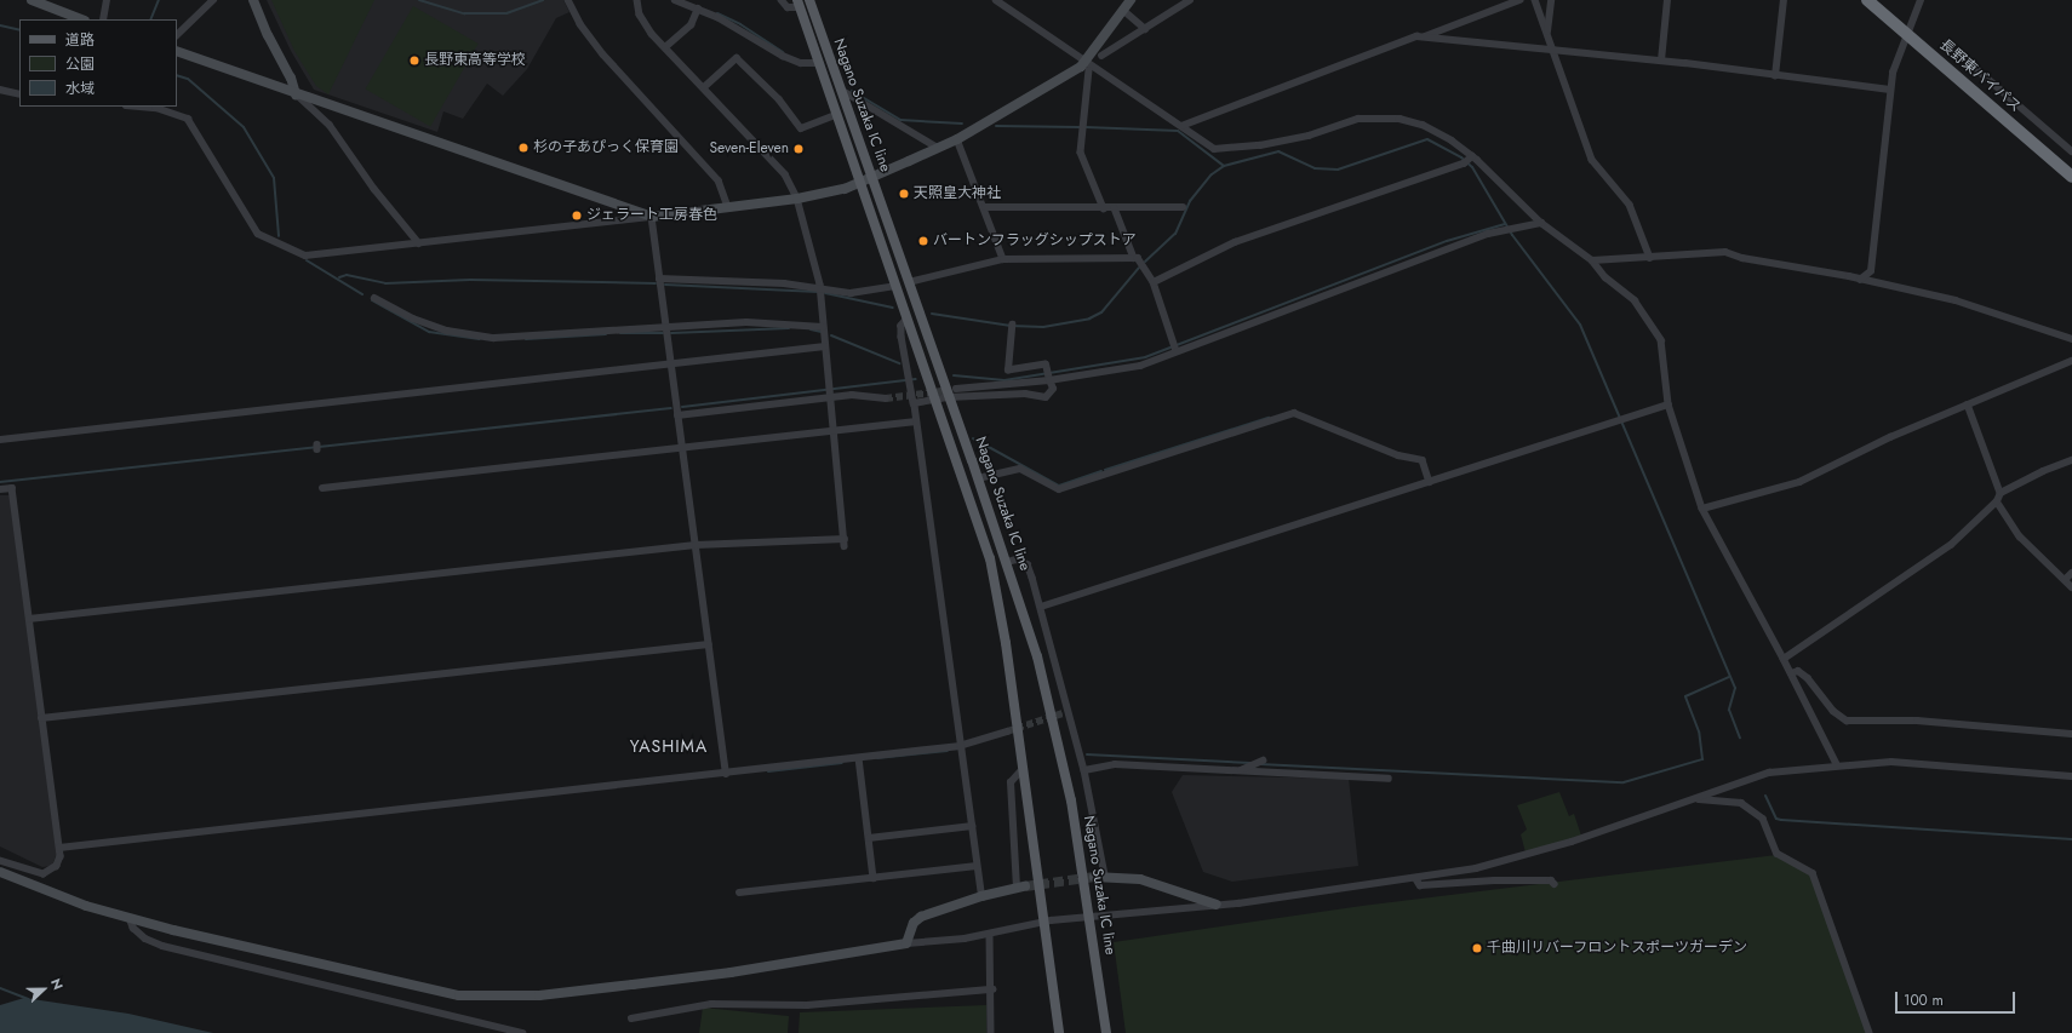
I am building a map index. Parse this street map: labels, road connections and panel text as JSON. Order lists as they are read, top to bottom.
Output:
{
  "streets": {
    "highway": ["長野東バイパス"],
    "main road": ["Nagano Suzaka IC line"]
  },
  "districts": ["YASHIMA"],
  "places": [
    "長野東高等学校",
    "杉の子あぴっく保育園",
    "Seven-Eleven",
    "天照皇大神社",
    "ジェラート工房春色",
    "バートンフラッグシップストア",
    "千曲川リバーフロントスポーツガーデン"
  ],
  "legend": ["道路", "公園", "水域"],
  "scale_bar": "100 m",
  "north": "right"
}
